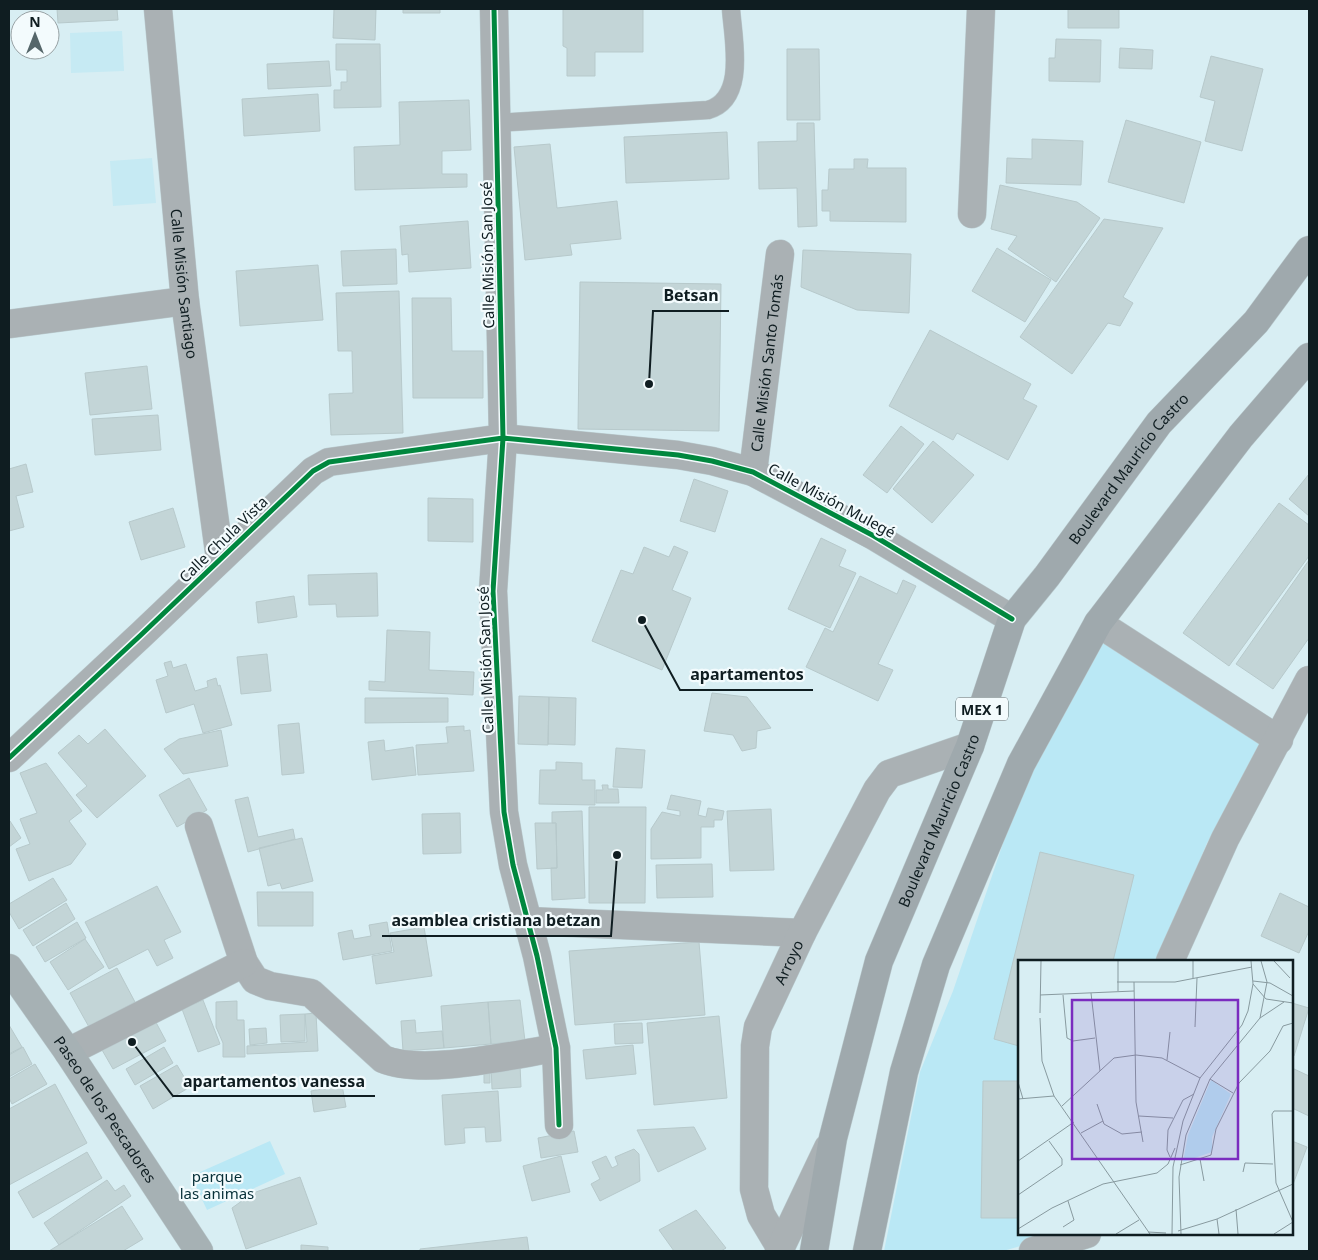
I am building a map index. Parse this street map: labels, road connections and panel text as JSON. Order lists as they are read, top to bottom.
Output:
{
  "streets": {
    "main road": ["Boulevard Mauricio Castro", "MEX 1"],
    "street": [
      "Calle Misión San José",
      "Calle Misión Santiago",
      "Calle Misión Santo Tomás",
      "Calle Misión Mulegé",
      "Calle Chula Vista",
      "Arroyo",
      "Paseo de los Pescadores"
    ]
  },
  "crossings": [
    ["Calle Misión San José", "Calle Misión Mulegé"],
    ["Calle Misión San José", "Calle Chula Vista"],
    ["Calle Misión Santiago", "Calle Chula Vista"],
    ["Calle Misión Santo Tomás", "Calle Misión Mulegé"],
    ["Boulevard Mauricio Castro", "Calle Misión Mulegé"],
    ["Boulevard Mauricio Castro", "Arroyo"],
    ["Calle Misión Mulegé", "Calle Chula Vista"]
  ],
  "parks": ["parque las animas"],
  "places": [
    "Betsan",
    "apartamentos",
    "asamblea cristiana betzan",
    "apartamentos vanessa"
  ],
  "north": "top"
}
